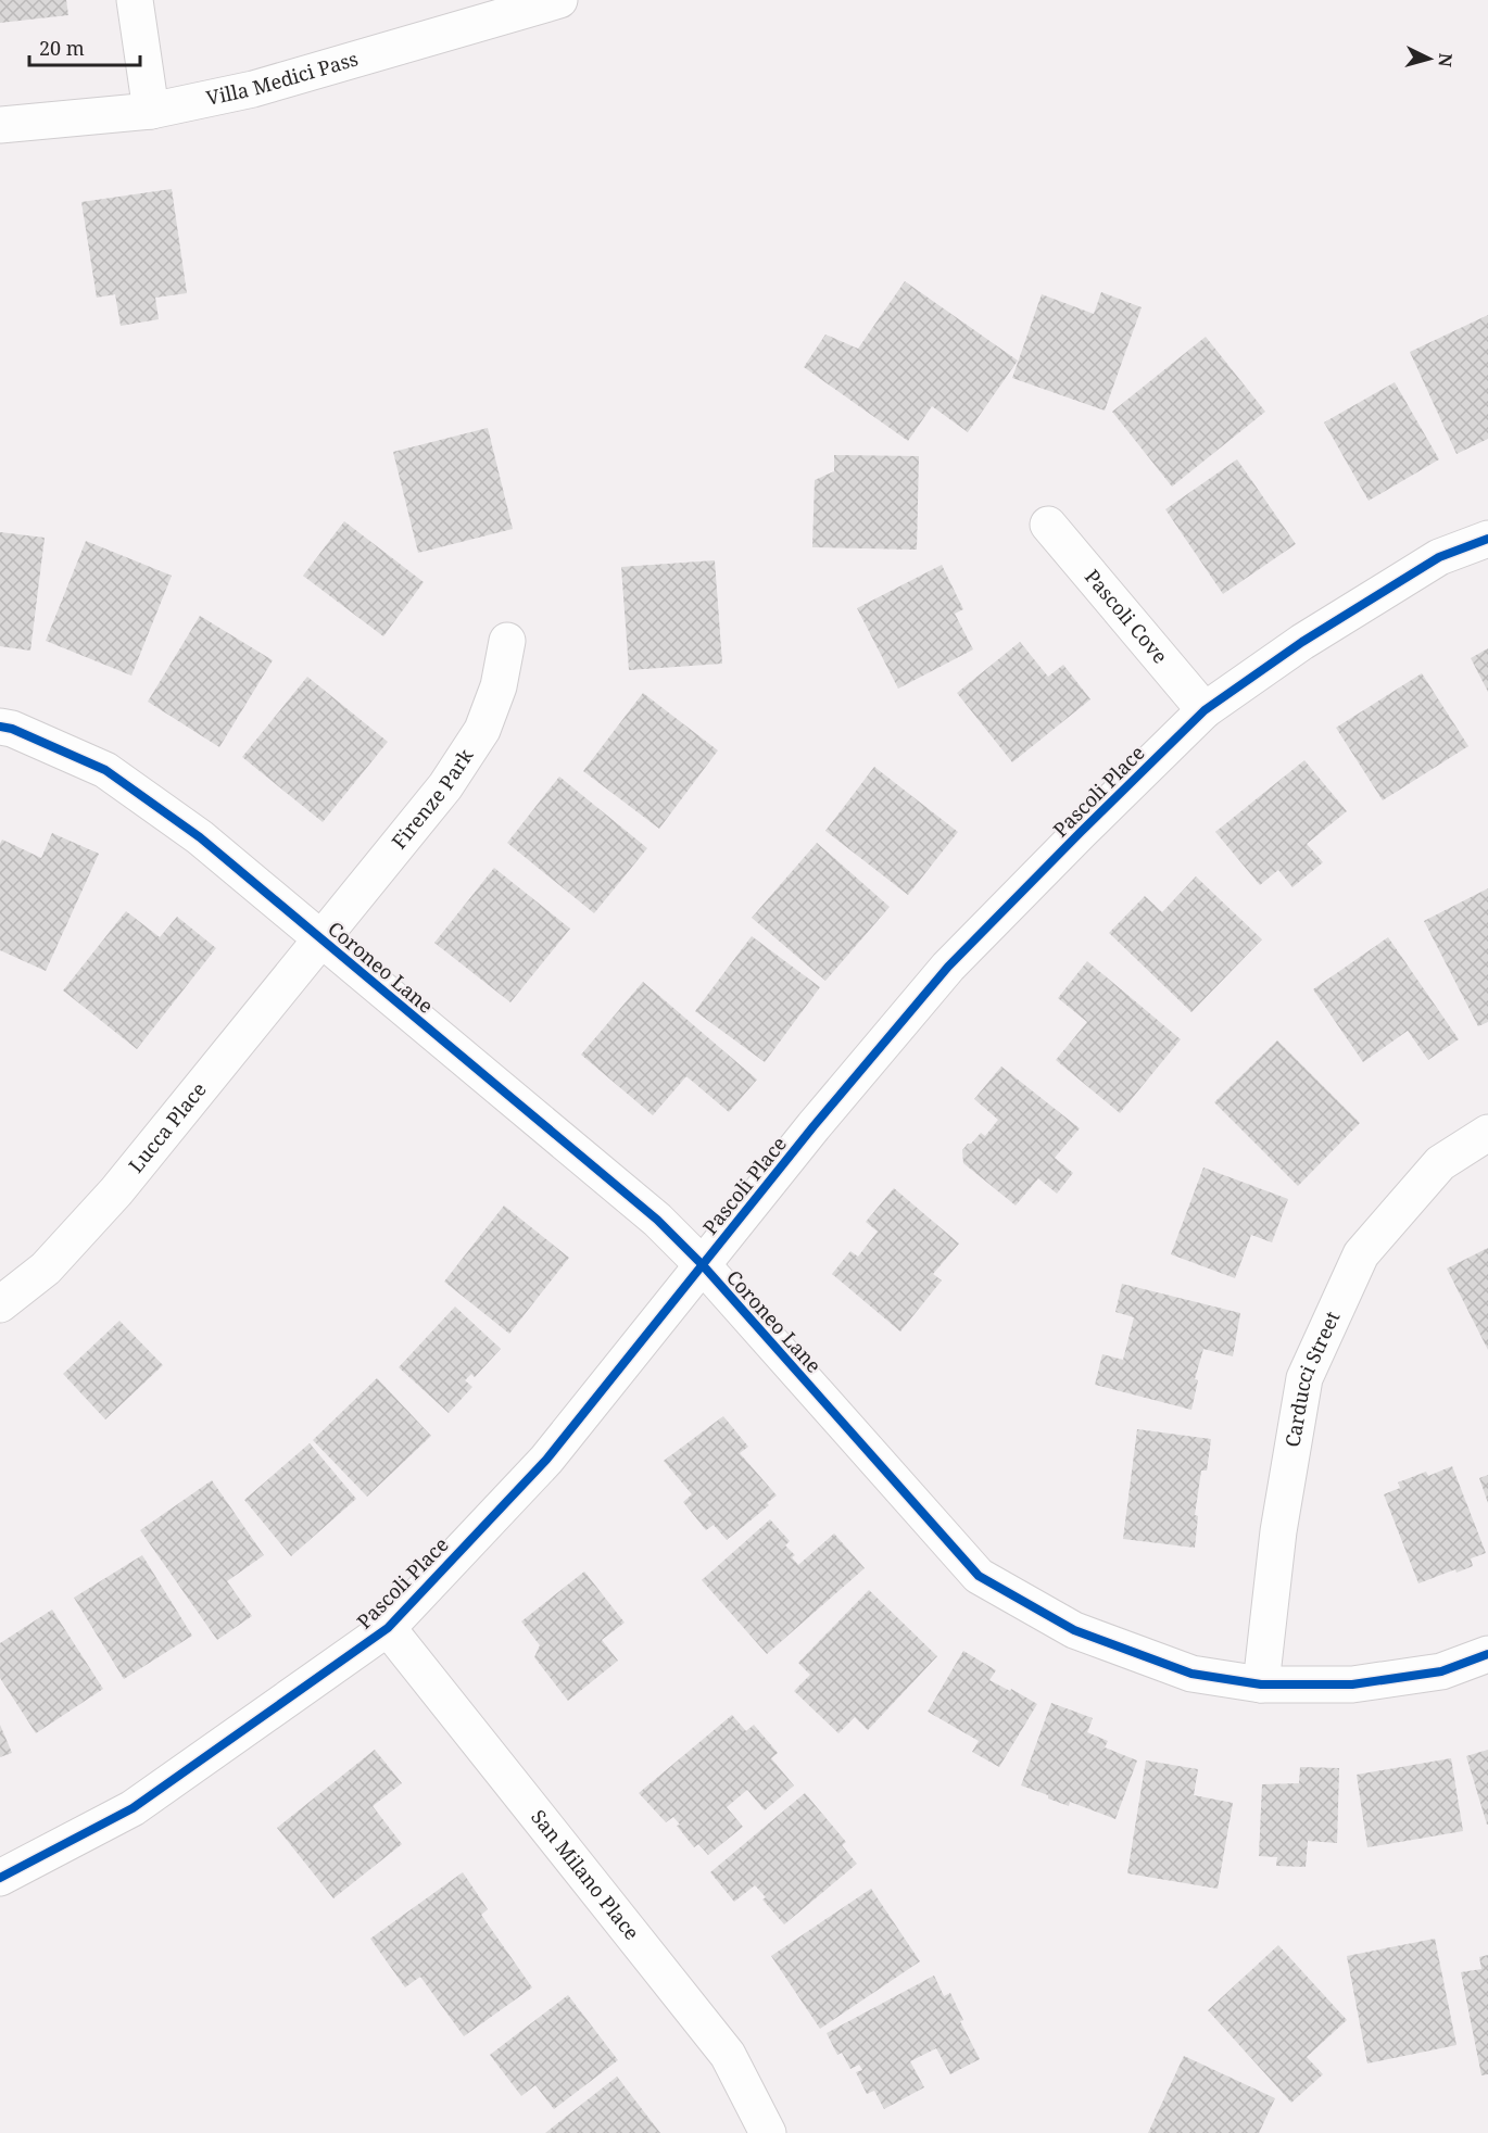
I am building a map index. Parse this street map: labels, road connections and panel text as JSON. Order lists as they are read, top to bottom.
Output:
{
  "streets": {
    "street": [
      "Villa Medici Pass",
      "Pascoli Cove",
      "Pascoli Place",
      "Firenze Park",
      "Coroneo Lane",
      "Lucca Place",
      "Carducci Street",
      "San Milano Place"
    ]
  },
  "crossings": [
    ["Pascoli Cove", "Pascoli Place"],
    ["Pascoli Place", "Coroneo Lane"],
    ["Pascoli Place", "San Milano Place"],
    ["Firenze Park", "Coroneo Lane"],
    ["Firenze Park", "Lucca Place"],
    ["Coroneo Lane", "Lucca Place"],
    ["Coroneo Lane", "Carducci Street"]
  ],
  "scale_bar": "20 m",
  "north": "right"
}
